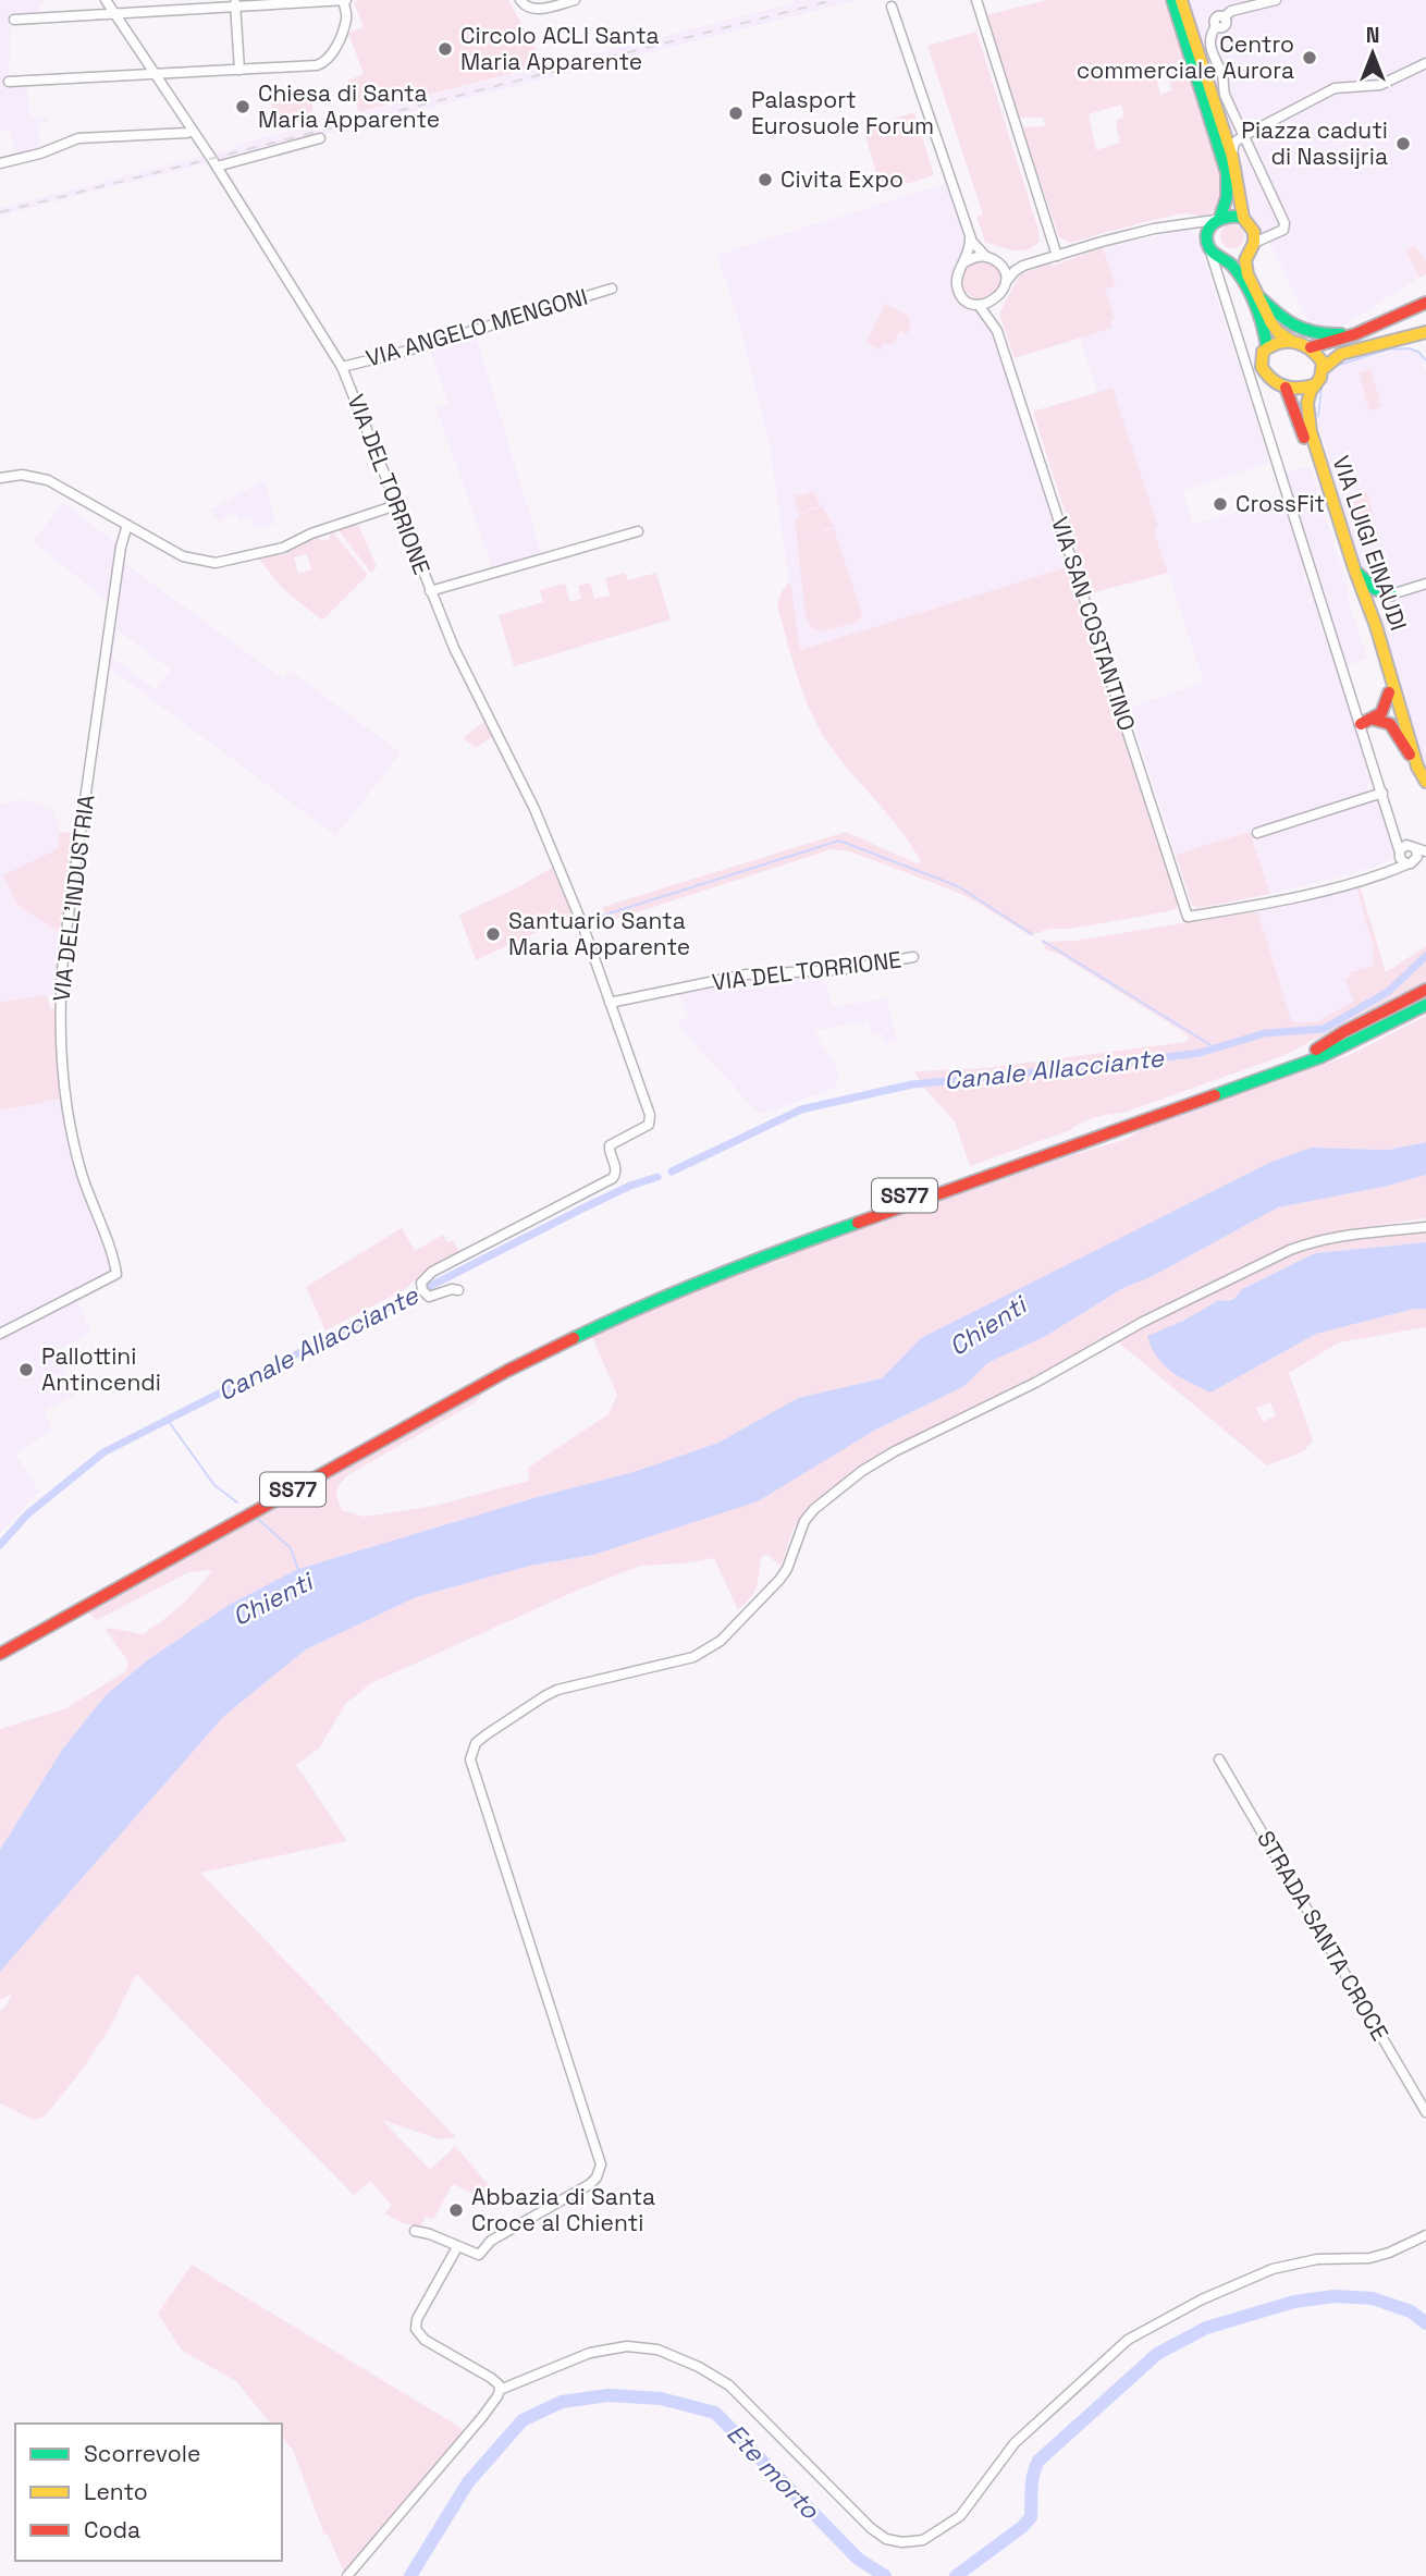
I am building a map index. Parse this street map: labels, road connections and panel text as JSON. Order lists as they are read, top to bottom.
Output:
{
  "streets": {
    "main road": ["VIA LUIGI EINAUDI", "SS77"],
    "street": [
      "VIA ANGELO MENGONI",
      "VIA DEL TORRIONE",
      "VIA SAN COSTANTINO",
      "VIA DELL'INDUSTRIA",
      "STRADA SANTA CROCE"
    ]
  },
  "crossings": [
    ["VIA ANGELO MENGONI", "VIA DEL TORRIONE"]
  ],
  "water": ["Canale Allacciante", "Chienti", "Ete morto"],
  "places": [
    "Circolo ACLI Santa Maria Apparente",
    "Centro commerciale Aurora",
    "Chiesa di Santa Maria Apparente",
    "Palasport Eurosuole Forum",
    "Piazza caduti di Nassijria",
    "Civita Expo",
    "CrossFit",
    "Santuario Santa Maria Apparente",
    "Pallottini Antincendi",
    "Abbazia di Santa Croce al Chienti"
  ],
  "legend": ["Scorrevole", "Lento", "Coda"],
  "north": "top"
}
